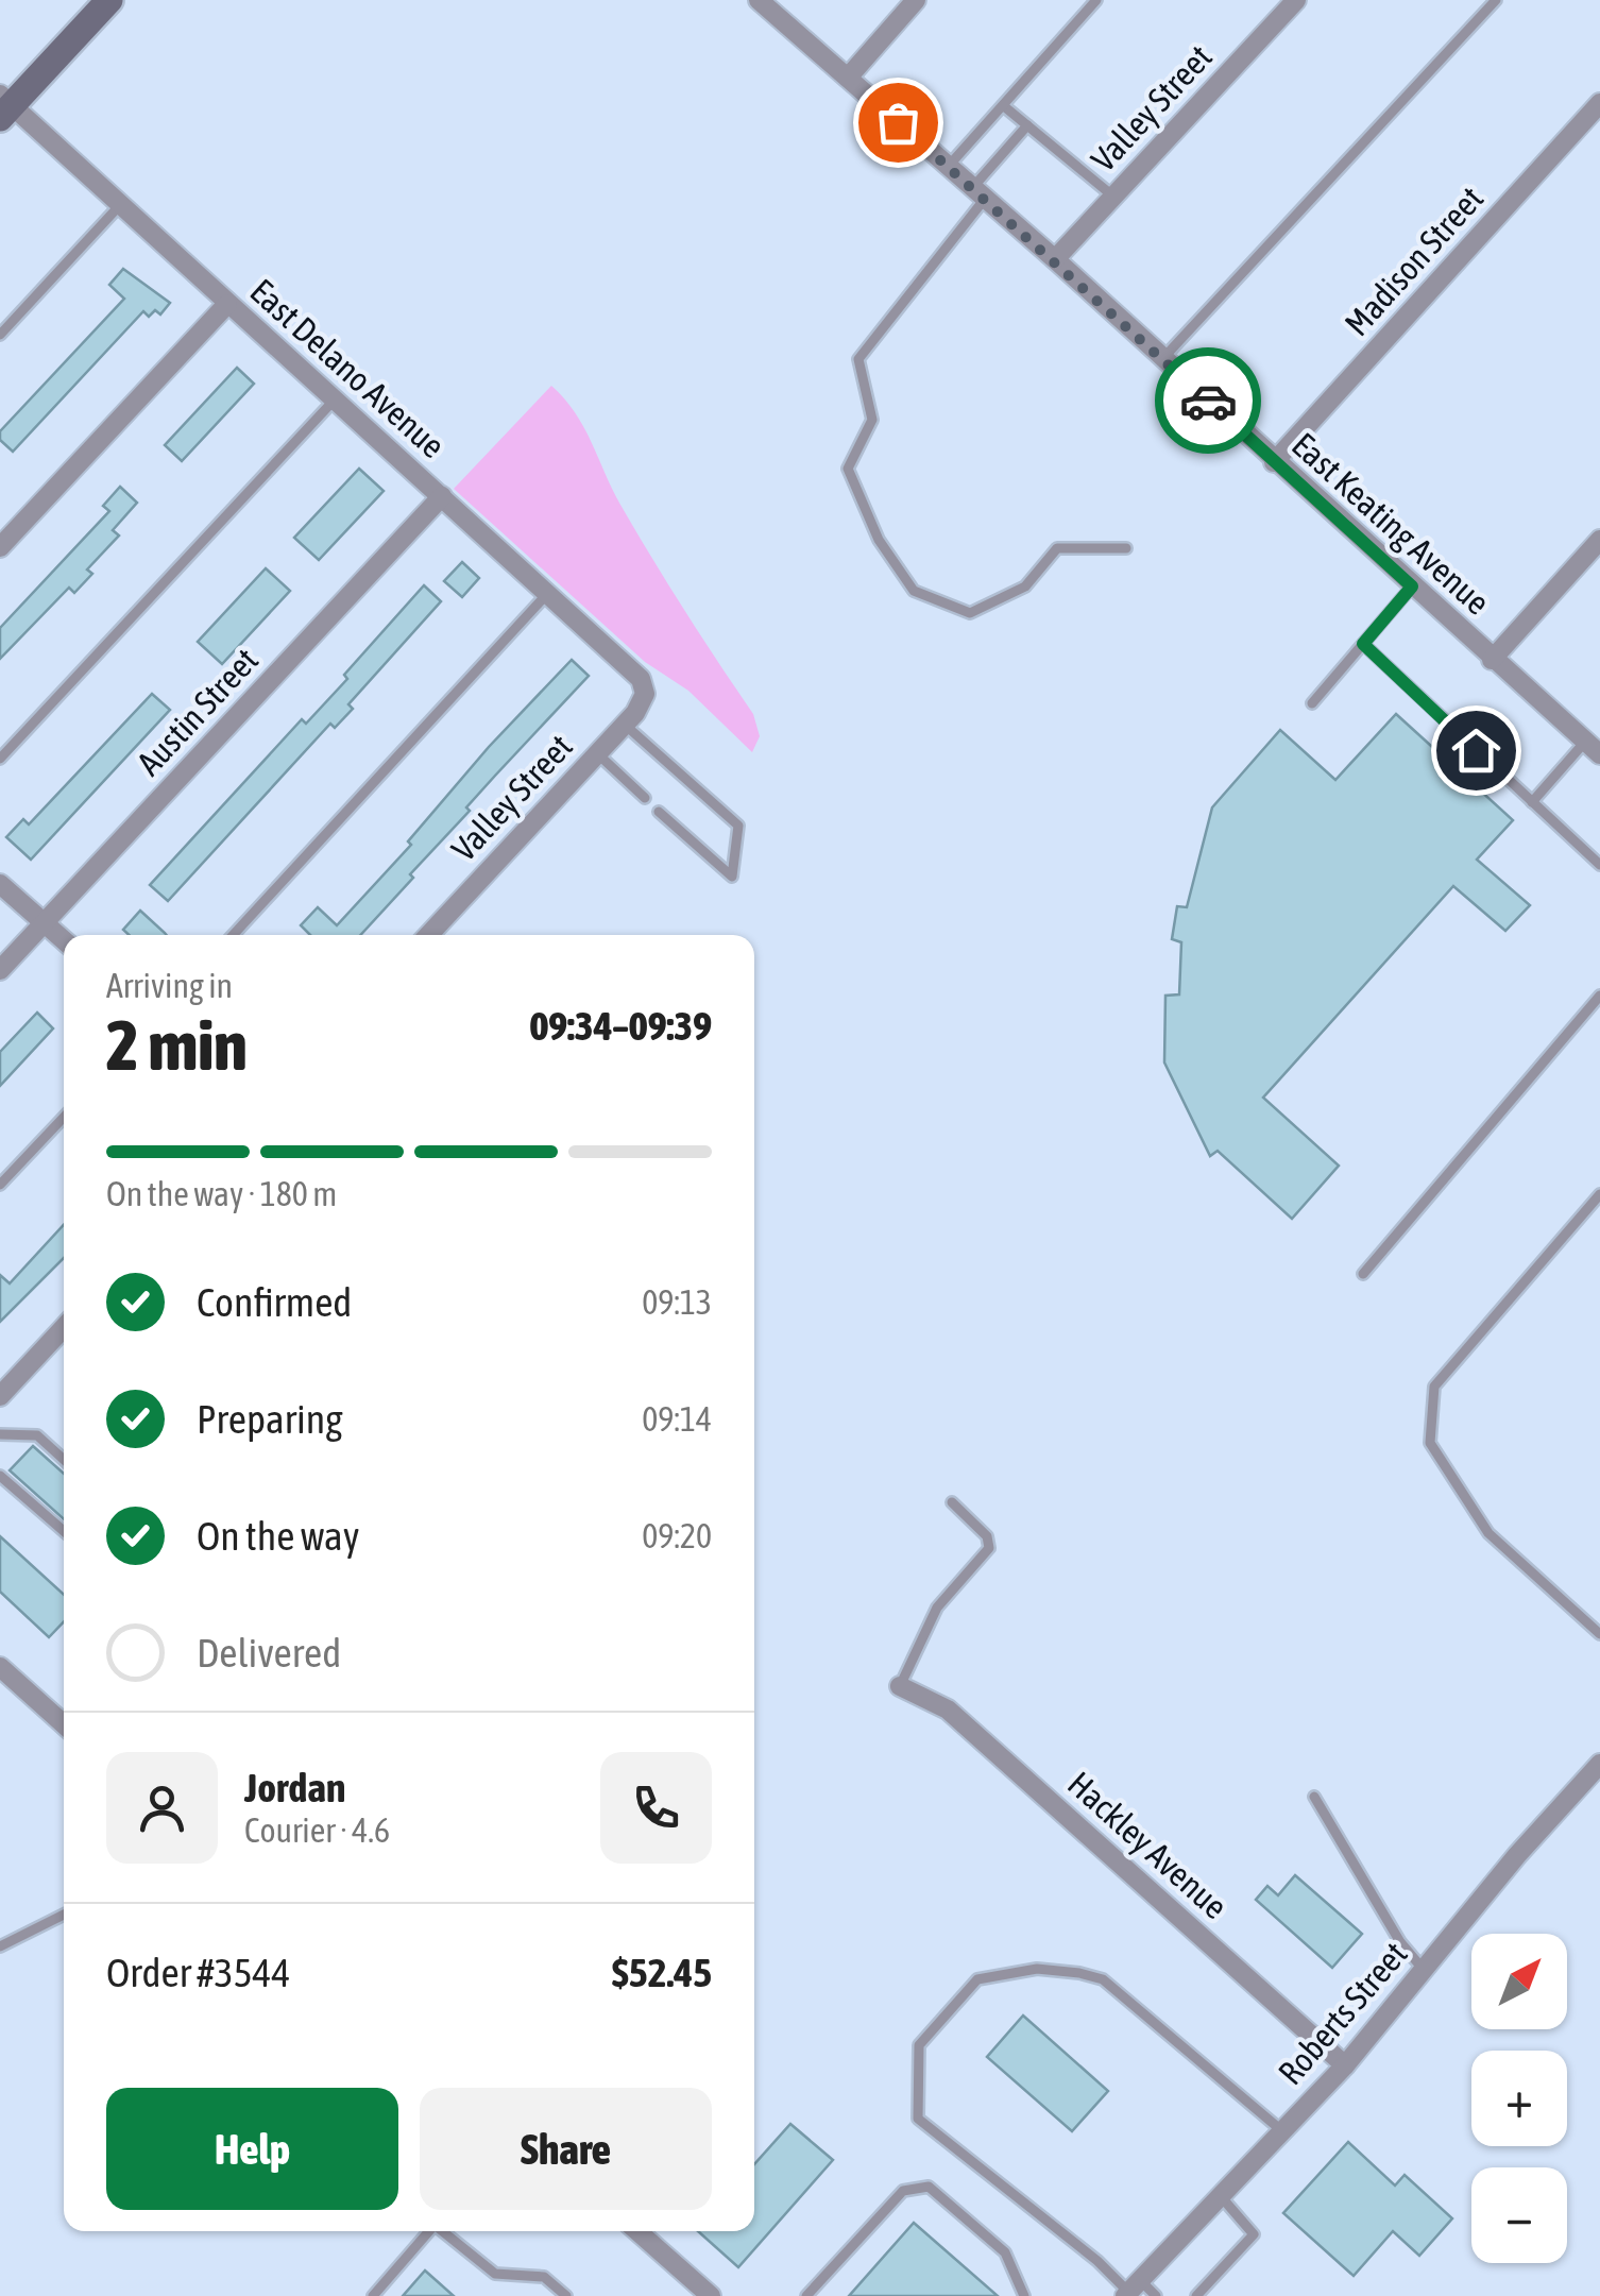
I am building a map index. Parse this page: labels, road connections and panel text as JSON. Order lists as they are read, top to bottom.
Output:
{
  "streets": {
    "street": [
      "Valley Street",
      "Madison Street",
      "East Delano Avenue",
      "East Keating Avenue",
      "Austin Street",
      "Hackley Avenue",
      "Roberts Street"
    ]
  },
  "crossings": [
    ["Valley Street", "East Delano Avenue"],
    ["Valley Street", "East Keating Avenue"],
    ["Madison Street", "East Keating Avenue"],
    ["East Delano Avenue", "Austin Street"],
    ["Hackley Avenue", "Roberts Street"]
  ],
  "north": "top right",
  "page": {
    "heading": ["2 min", "Arriving in", "09:34–09:39"],
    "panel": [
      "Jordan",
      "Courier · 4.6",
      "Order #3544",
      "$52.45"
    ],
    "bar": "On the way · 180 m",
    "list": [
      ["Confirmed", "09:13"],
      ["Preparing", "09:14"],
      ["On the way", "09:20"],
      "Delivered"
    ],
    "map_buttons": ["+", "−"],
    "buttons": ["Help", "Share"]
  }
}
